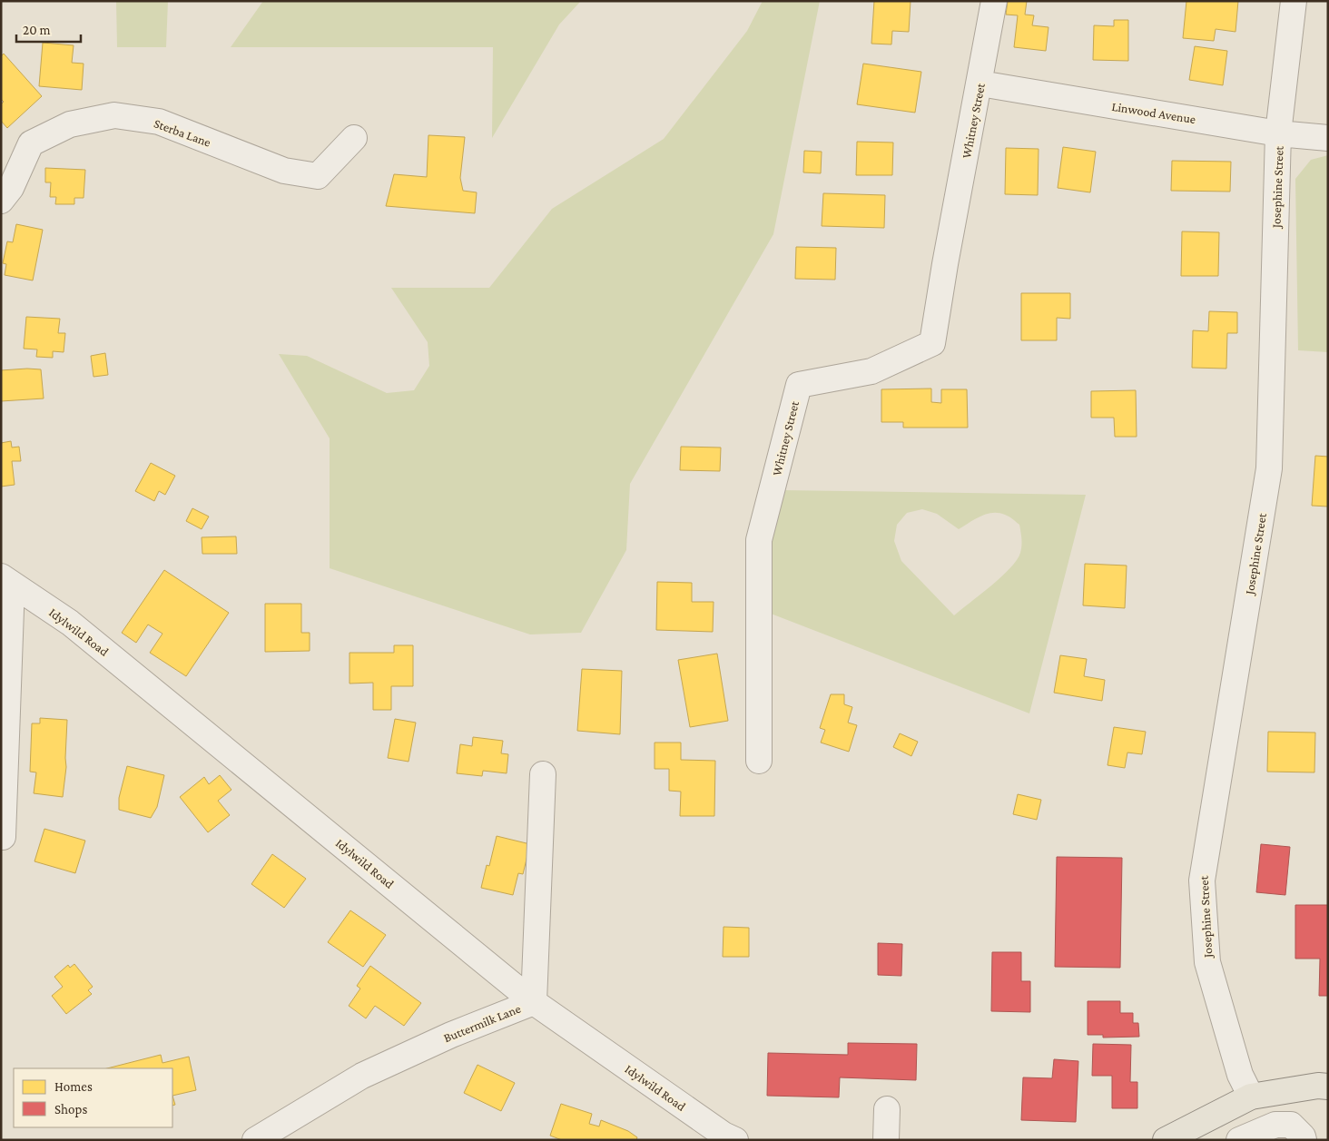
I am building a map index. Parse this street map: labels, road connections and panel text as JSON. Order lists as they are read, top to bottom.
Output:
{
  "streets": {
    "street": [
      "Linwood Avenue",
      "Whitney Street",
      "Sterba Lane",
      "Josephine Street",
      "Idylwild Road",
      "Buttermilk Lane"
    ]
  },
  "crossings": [
    ["Linwood Avenue", "Whitney Street"],
    ["Linwood Avenue", "Josephine Street"],
    ["Idylwild Road", "Buttermilk Lane"]
  ],
  "legend": ["Homes", "Shops"],
  "scale_bar": "20 m"
}
